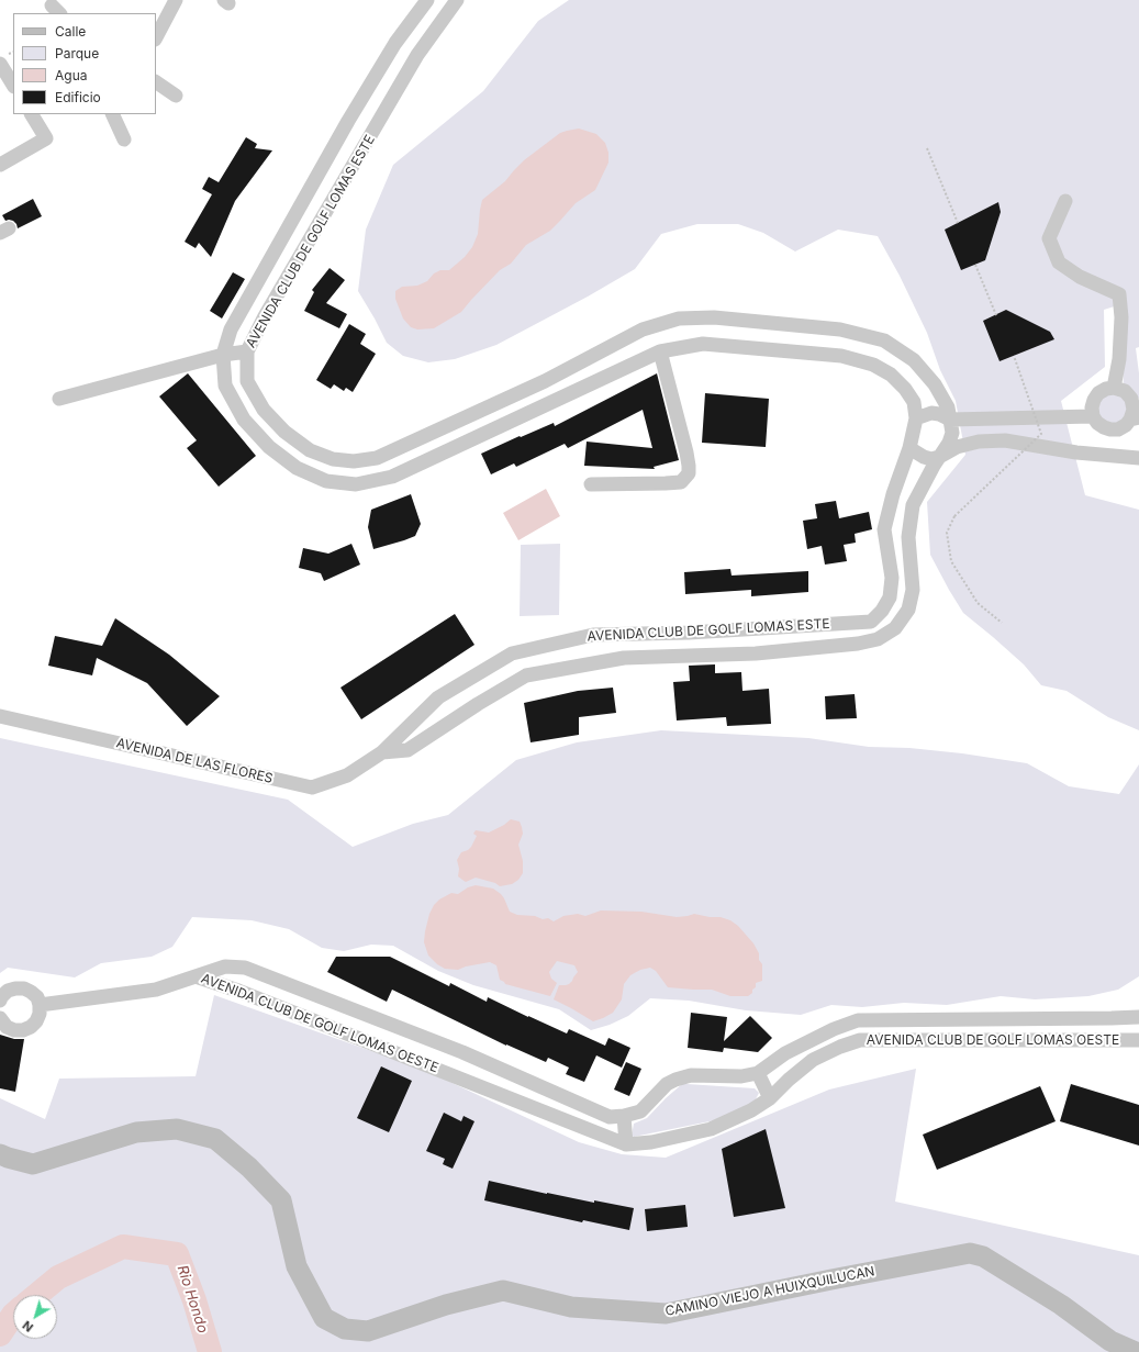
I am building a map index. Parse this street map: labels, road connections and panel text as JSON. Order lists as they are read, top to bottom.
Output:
{
  "streets": {
    "main road": ["CAMINO VIEJO A HUIXQUILUCAN"],
    "street": ["AVENIDA CLUB DE GOLF LOMAS ESTE", "AVENIDA DE LAS FLORES", "AVENIDA CLUB DE GOLF LOMAS OESTE"]
  },
  "crossings": [
    ["AVENIDA CLUB DE GOLF LOMAS ESTE", "AVENIDA DE LAS FLORES"]
  ],
  "water": ["Rio Hondo"],
  "legend": [
    "Calle",
    "Parque",
    "Agua",
    "Edificio"
  ],
  "north": "bottom left"
}
